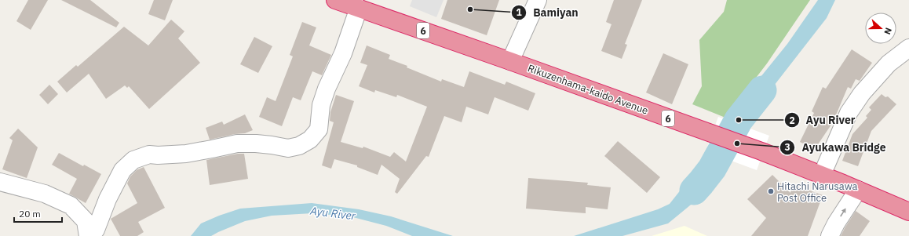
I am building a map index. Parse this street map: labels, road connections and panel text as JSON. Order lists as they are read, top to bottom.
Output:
{
  "streets": {
    "highway": ["6", "Rikuzenhama-kaido Avenue"]
  },
  "water": ["Ayu River"],
  "places": [
    "Bamiyan",
    "Ayu River",
    "Ayukawa Bridge",
    "Hitachi Narusawa Post Office"
  ],
  "scale_bar": "20 m",
  "north": "right"
}
